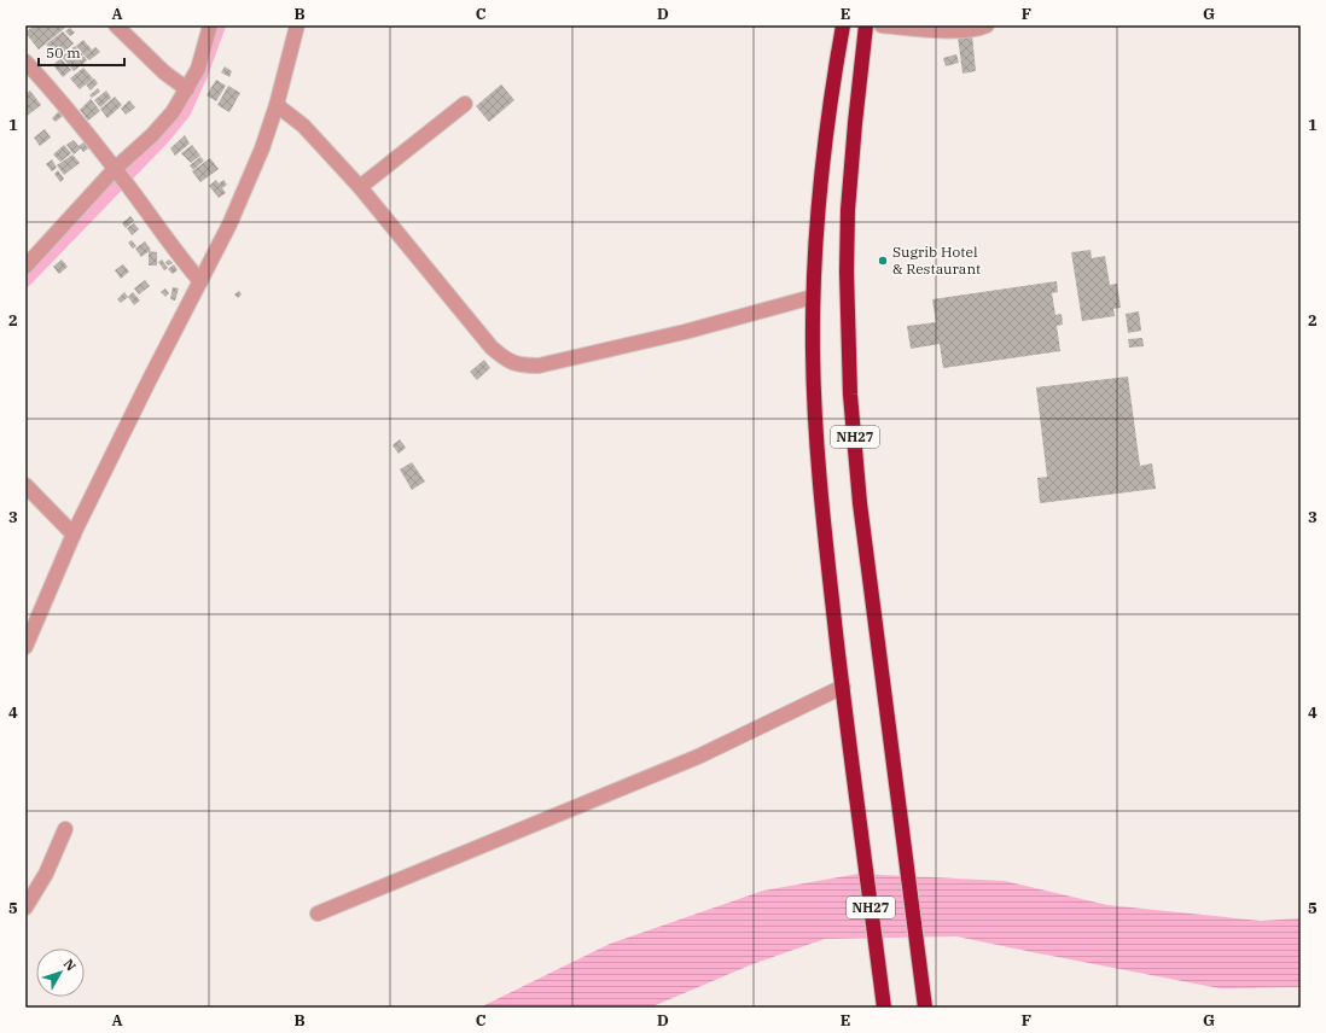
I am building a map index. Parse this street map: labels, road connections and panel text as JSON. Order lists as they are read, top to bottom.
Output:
{
  "streets": {
    "highway": ["NH27"]
  },
  "places": ["Sugrib Hotel & Restaurant"],
  "scale_bar": "50 m",
  "north": "top right",
  "grid": {
    "columns": [
      "A",
      "B",
      "C",
      "D",
      "E",
      "F",
      "G"
    ],
    "rows": [
      "1",
      "2",
      "3",
      "4",
      "5"
    ]
  }
}
